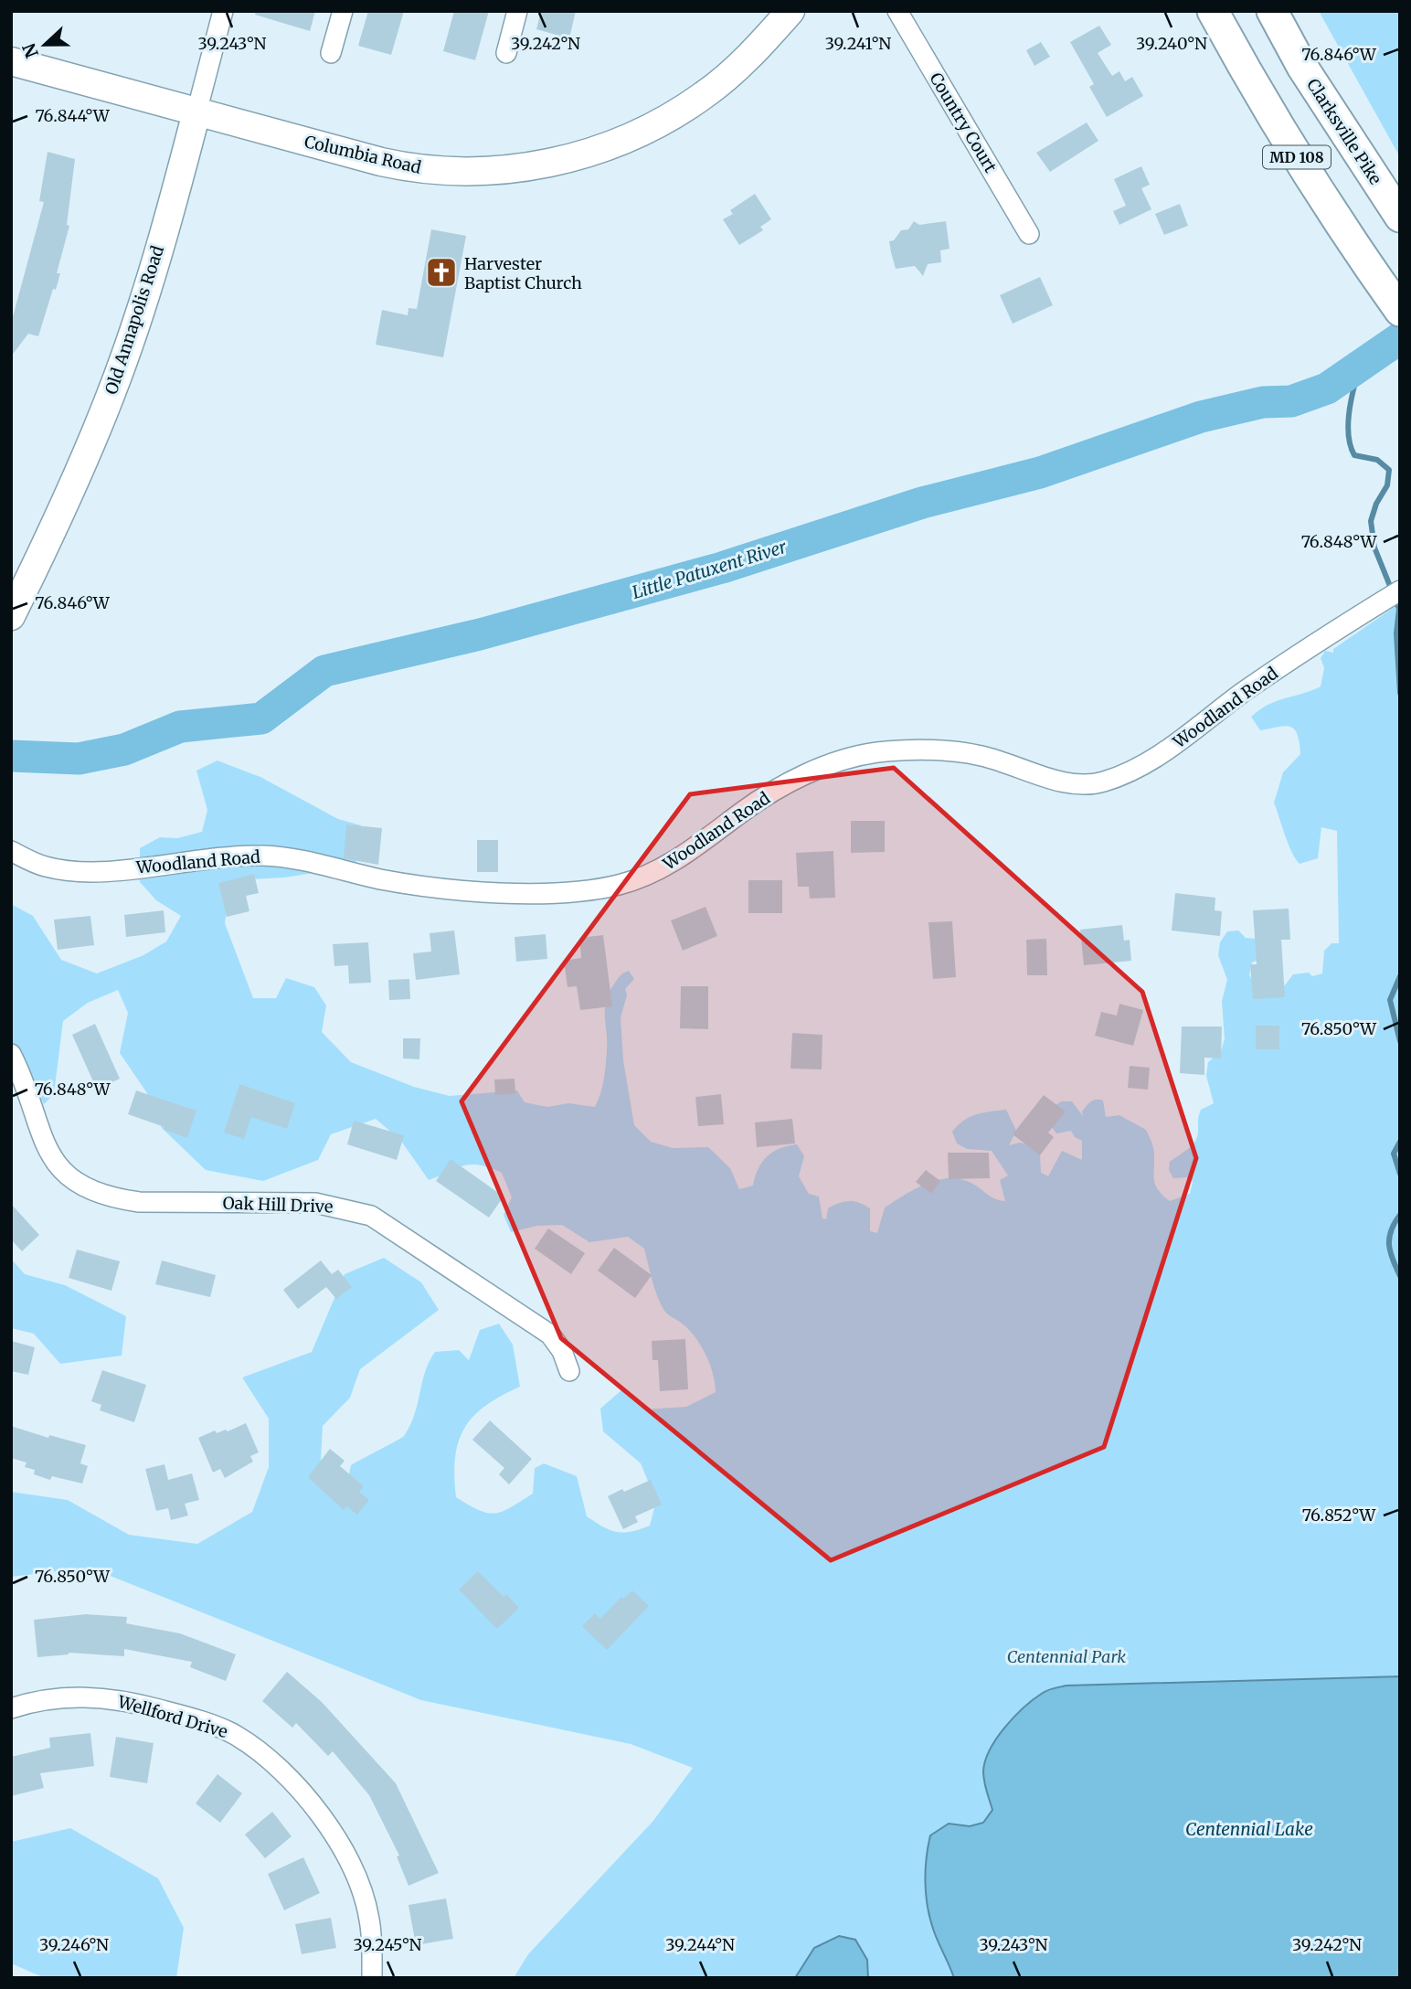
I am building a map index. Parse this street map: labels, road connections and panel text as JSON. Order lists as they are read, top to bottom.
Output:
{
  "streets": {
    "main road": ["Clarksville Pike", "MD 108"],
    "street": [
      "Country Court",
      "Columbia Road",
      "Old Annapolis Road",
      "Woodland Road",
      "Oak Hill Drive",
      "Wellford Drive"
    ]
  },
  "crossings": [
    ["Columbia Road", "Old Annapolis Road"]
  ],
  "water": ["Little Patuxent River", "Centennial Lake"],
  "parks": ["Centennial Park"],
  "places": {
    "church": ["Harvester Baptist Church"]
  },
  "north": "left",
  "coordinates": [
    "39.243°N",
    "39.242°N",
    "39.241°N",
    "39.240°N",
    "76.846°W",
    "76.844°W",
    "76.848°W",
    "76.850°W",
    "76.852°W",
    "39.246°N",
    "39.245°N",
    "39.244°N"
  ]
}
